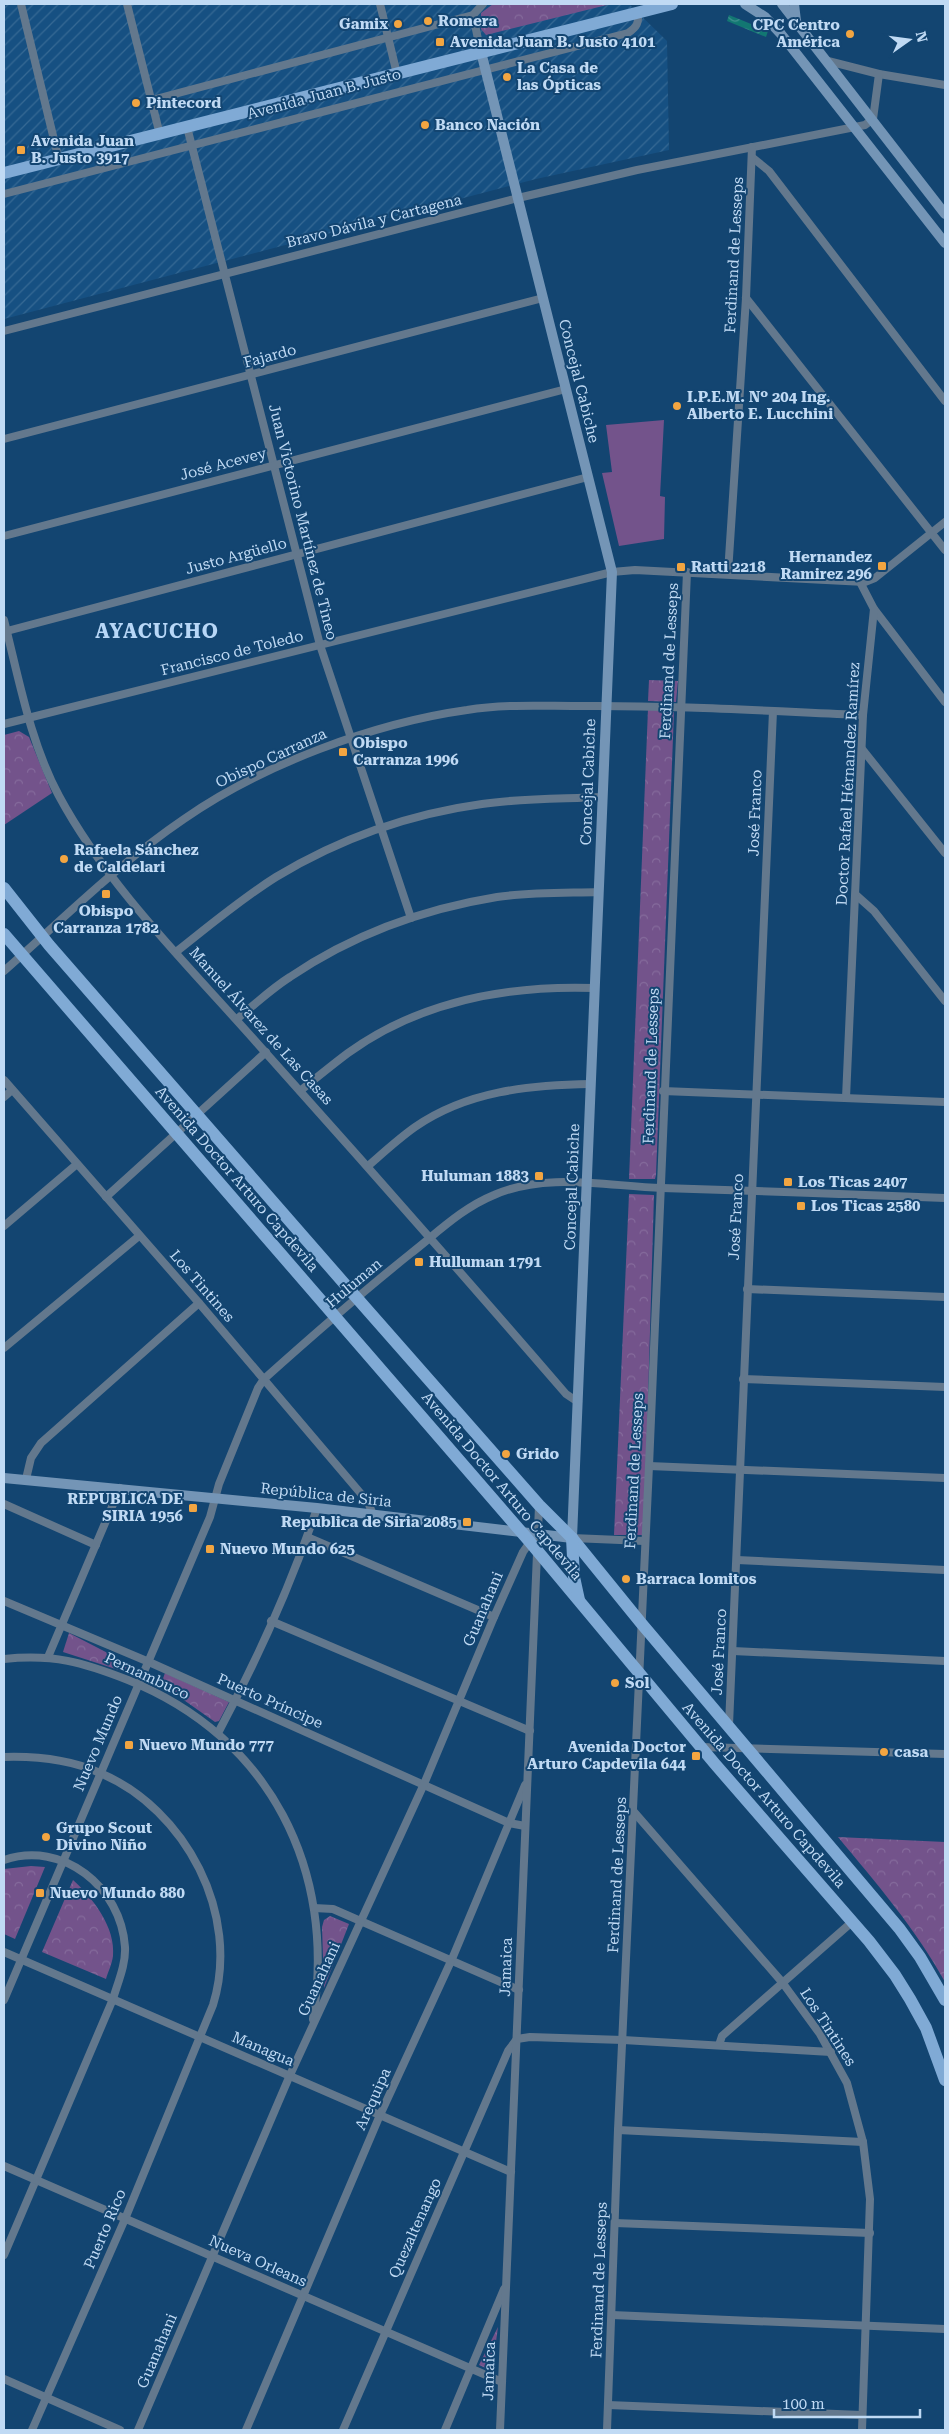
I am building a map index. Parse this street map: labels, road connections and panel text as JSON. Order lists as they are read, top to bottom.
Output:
{
  "streets": {
    "main road": [
      "Avenida Juan B. Justo",
      "Concejal Cabiche",
      "Avenida Doctor Arturo Capdevila",
      "República de Siria"
    ],
    "street": [
      "Bravo Dávila y Cartagena",
      "Ferdinand de Lesseps",
      "Fajardo",
      "José Acevey",
      "Juan Victorino Martínez de Tineo",
      "Justo Argüello",
      "Francisco de Toledo",
      "Obispo Carranza",
      "Doctor Rafael Hérnandez Ramírez",
      "José Franco",
      "Manuel Álvarez de Las Casas",
      "Huluman",
      "Los Tintines",
      "Guanahani",
      "Pernambuco",
      "Puerto Príncipe",
      "Nuevo Mundo",
      "Jamaica",
      "Managua",
      "Arequipa",
      "Quezaltenango",
      "Puerto Rico",
      "Nueva Orleans"
    ]
  },
  "crossings": [
    ["Avenida Juan B. Justo", "Concejal Cabiche"],
    ["Avenida Juan B. Justo", "Juan Victorino Martínez de Tineo"],
    ["Bravo Dávila y Cartagena", "Ferdinand de Lesseps"],
    ["Bravo Dávila y Cartagena", "Concejal Cabiche"],
    ["Bravo Dávila y Cartagena", "Juan Victorino Martínez de Tineo"],
    ["Ferdinand de Lesseps", "Francisco de Toledo"],
    ["Ferdinand de Lesseps", "Obispo Carranza"],
    ["Ferdinand de Lesseps", "Avenida Doctor Arturo Capdevila"],
    ["Ferdinand de Lesseps", "Huluman"],
    ["Ferdinand de Lesseps", "Los Tintines"],
    ["Ferdinand de Lesseps", "República de Siria"],
    ["Fajardo", "Concejal Cabiche"],
    ["Fajardo", "Juan Victorino Martínez de Tineo"],
    ["Concejal Cabiche", "José Acevey"],
    ["Concejal Cabiche", "Justo Argüello"],
    ["Concejal Cabiche", "Francisco de Toledo"],
    ["Concejal Cabiche", "Obispo Carranza"],
    ["Concejal Cabiche", "Manuel Álvarez de Las Casas"],
    ["Concejal Cabiche", "Avenida Doctor Arturo Capdevila"],
    ["Concejal Cabiche", "Huluman"],
    ["Concejal Cabiche", "República de Siria"],
    ["José Acevey", "Juan Victorino Martínez de Tineo"],
    ["Juan Victorino Martínez de Tineo", "Justo Argüello"],
    ["Juan Victorino Martínez de Tineo", "Francisco de Toledo"],
    ["Juan Victorino Martínez de Tineo", "Obispo Carranza"],
    ["Justo Argüello", "Manuel Álvarez de Las Casas"],
    ["Francisco de Toledo", "Manuel Álvarez de Las Casas"],
    ["Obispo Carranza", "Doctor Rafael Hérnandez Ramírez"],
    ["Obispo Carranza", "José Franco"],
    ["Obispo Carranza", "Manuel Álvarez de Las Casas"],
    ["Obispo Carranza", "Avenida Doctor Arturo Capdevila"],
    ["José Franco", "Avenida Doctor Arturo Capdevila"],
    ["José Franco", "Huluman"],
    ["Manuel Álvarez de Las Casas", "Huluman"],
    ["Avenida Doctor Arturo Capdevila", "Huluman"],
    ["Avenida Doctor Arturo Capdevila", "República de Siria"],
    ["Avenida Doctor Arturo Capdevila", "Guanahani"],
    ["Avenida Doctor Arturo Capdevila", "Jamaica"],
    ["Huluman", "Los Tintines"],
    ["Huluman", "República de Siria"],
    ["Huluman", "Nuevo Mundo"],
    ["Los Tintines", "República de Siria"],
    ["República de Siria", "Guanahani"],
    ["República de Siria", "Nuevo Mundo"],
    ["República de Siria", "Jamaica"],
    ["Guanahani", "Pernambuco"],
    ["Guanahani", "Puerto Príncipe"],
    ["Guanahani", "Jamaica"],
    ["Guanahani", "Managua"],
    ["Guanahani", "Nueva Orleans"],
    ["Pernambuco", "Nuevo Mundo"],
    ["Puerto Príncipe", "Nuevo Mundo"],
    ["Puerto Príncipe", "Jamaica"],
    ["Puerto Príncipe", "Arequipa"],
    ["Nuevo Mundo", "Managua"],
    ["Nuevo Mundo", "Puerto Rico"],
    ["Jamaica", "Managua"],
    ["Jamaica", "Arequipa"],
    ["Jamaica", "Quezaltenango"],
    ["Jamaica", "Nueva Orleans"],
    ["Managua", "Arequipa"],
    ["Managua", "Quezaltenango"],
    ["Managua", "Puerto Rico"],
    ["Arequipa", "Nueva Orleans"],
    ["Quezaltenango", "Nueva Orleans"],
    ["Puerto Rico", "Nueva Orleans"]
  ],
  "districts": ["AYACUCHO"],
  "places": {
    "other": [
      "Romera",
      "Gamix",
      "CPC Centro América",
      "La Casa de las Ópticas",
      "Pintecord",
      "Banco Nación",
      "I.P.E.M. Nº 204 Ing. Alberto E. Lucchini",
      "Rafaela Sánchez de Caldelari",
      "Grido",
      "Barraca lomitos",
      "Sol",
      "casa",
      "Grupo Scout Divino Niño"
    ],
    "transit": [
      "Avenida Juan B. Justo 4101",
      "Avenida Juan B. Justo 3917",
      "Hernandez Ramirez 296",
      "Ratti 2218",
      "Obispo Carranza 1996",
      "Obispo Carranza 1782",
      "Huluman 1883",
      "Los Ticas 2407",
      "Los Ticas 2580",
      "Hulluman 1791",
      "REPUBLICA DE SIRIA 1956",
      "Republica de Siria 2085",
      "Nuevo Mundo 625",
      "Nuevo Mundo 777",
      "Avenida Doctor Arturo Capdevila 644",
      "Nuevo Mundo 880"
    ]
  },
  "scale_bar": "100 m",
  "north": "right"
}
